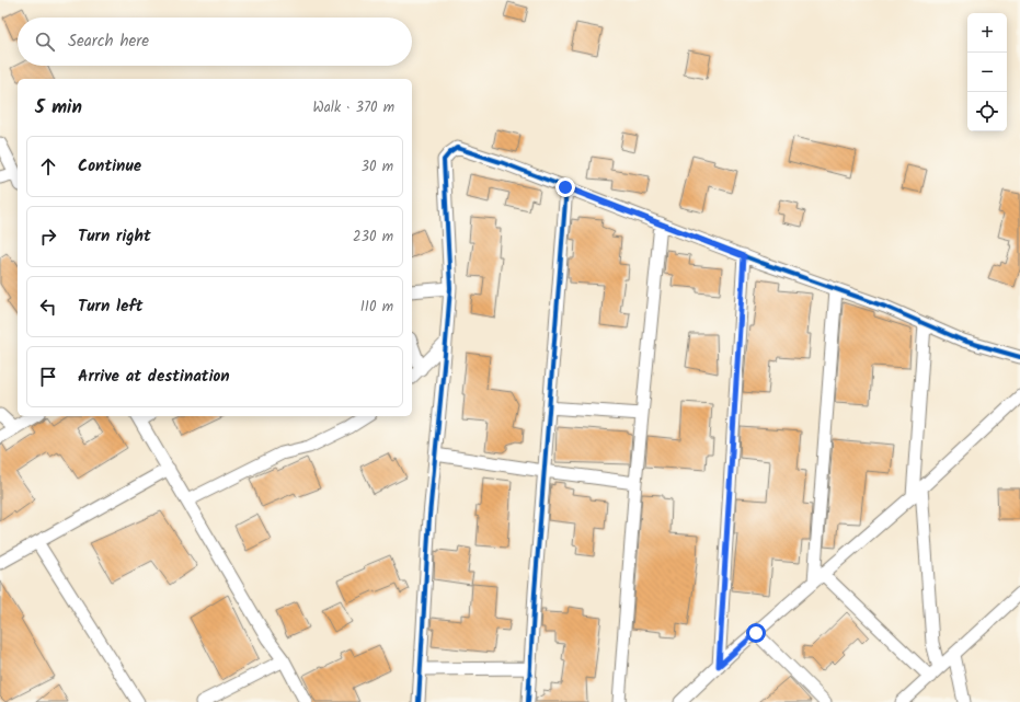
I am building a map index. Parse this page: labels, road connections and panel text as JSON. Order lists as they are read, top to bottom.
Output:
{
  "page": {
    "map_buttons": ["+", "−"],
    "search": "Search here",
    "heading": ["5 min", "Walk · 370 m"],
    "list": [
      ["Continue", "30 m"],
      ["Turn right", "230 m"],
      ["Turn left", "110 m"],
      "Arrive at destination"
    ]
  }
}
